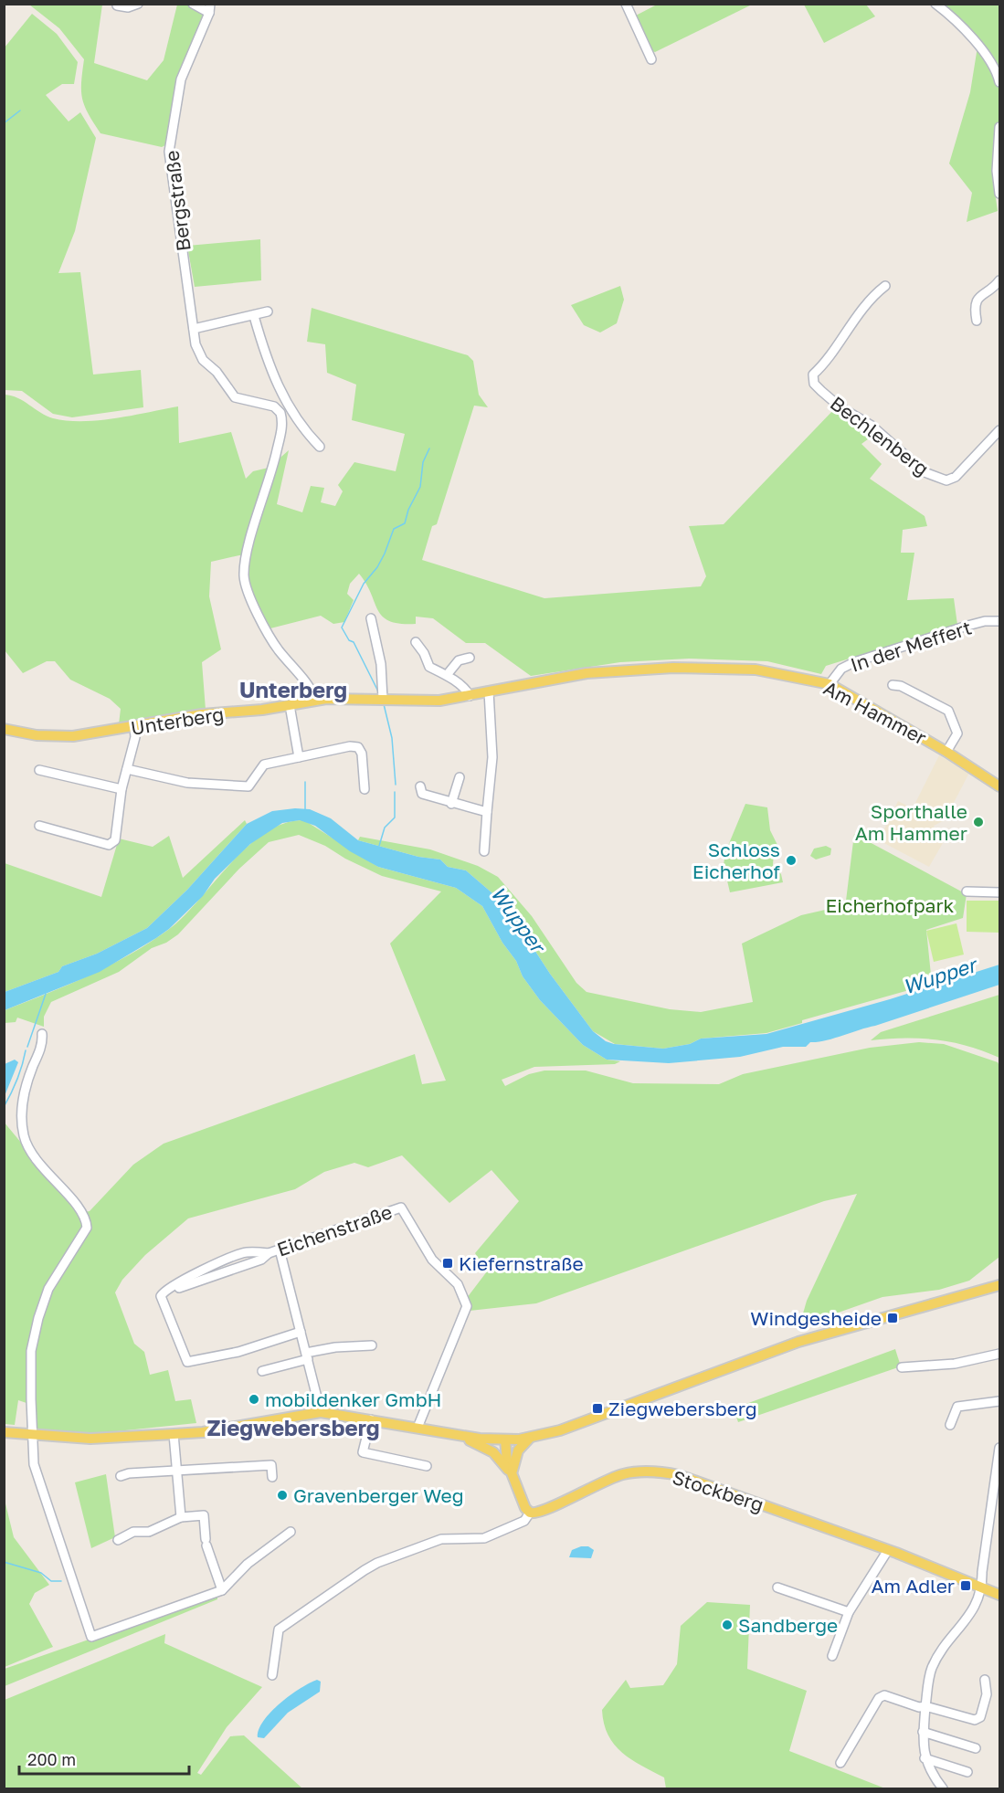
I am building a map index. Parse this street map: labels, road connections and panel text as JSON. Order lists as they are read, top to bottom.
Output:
{
  "streets": {
    "main road": ["Am Hammer", "Unterberg", "Stockberg"],
    "street": [
      "Bergstraße",
      "Bechlenberg",
      "In der Meffert",
      "Eichenstraße"
    ]
  },
  "crossings": [
    ["Bergstraße", "Unterberg"],
    ["In der Meffert", "Am Hammer"],
    ["Am Hammer", "Unterberg"]
  ],
  "districts": ["Unterberg", "Ziegwebersberg"],
  "water": ["Wupper"],
  "parks": ["Eicherhofpark"],
  "places": {
    "other": [
      "Sporthalle Am Hammer",
      "Schloss Eicherhof",
      "mobildenker GmbH",
      "Gravenberger Weg",
      "Sandberge"
    ],
    "transit": [
      "Kiefernstraße",
      "Windgesheide",
      "Ziegwebersberg",
      "Am Adler"
    ]
  },
  "scale_bar": "200 m"
}
